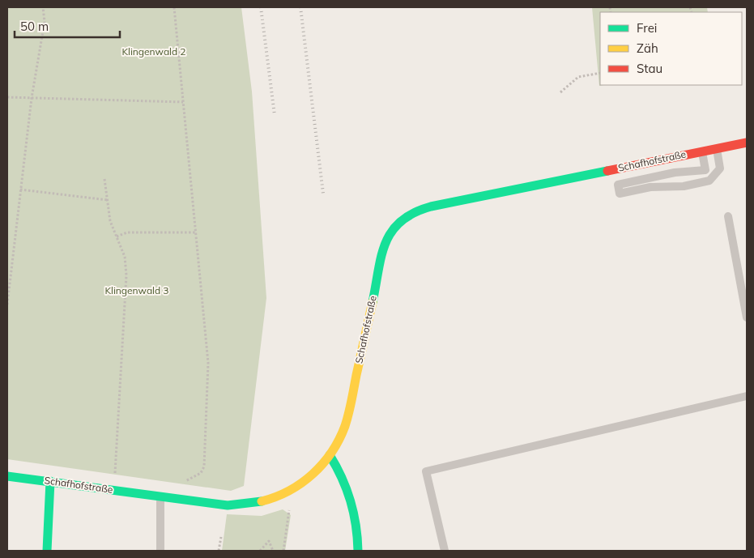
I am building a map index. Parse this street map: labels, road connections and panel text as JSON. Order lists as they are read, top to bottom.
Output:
{
  "streets": {
    "street": ["Schafhofstraße"]
  },
  "parks": ["Klingenwald 2", "Klingenwald 3"],
  "legend": ["Frei", "Zäh", "Stau"],
  "scale_bar": "50 m"
}
